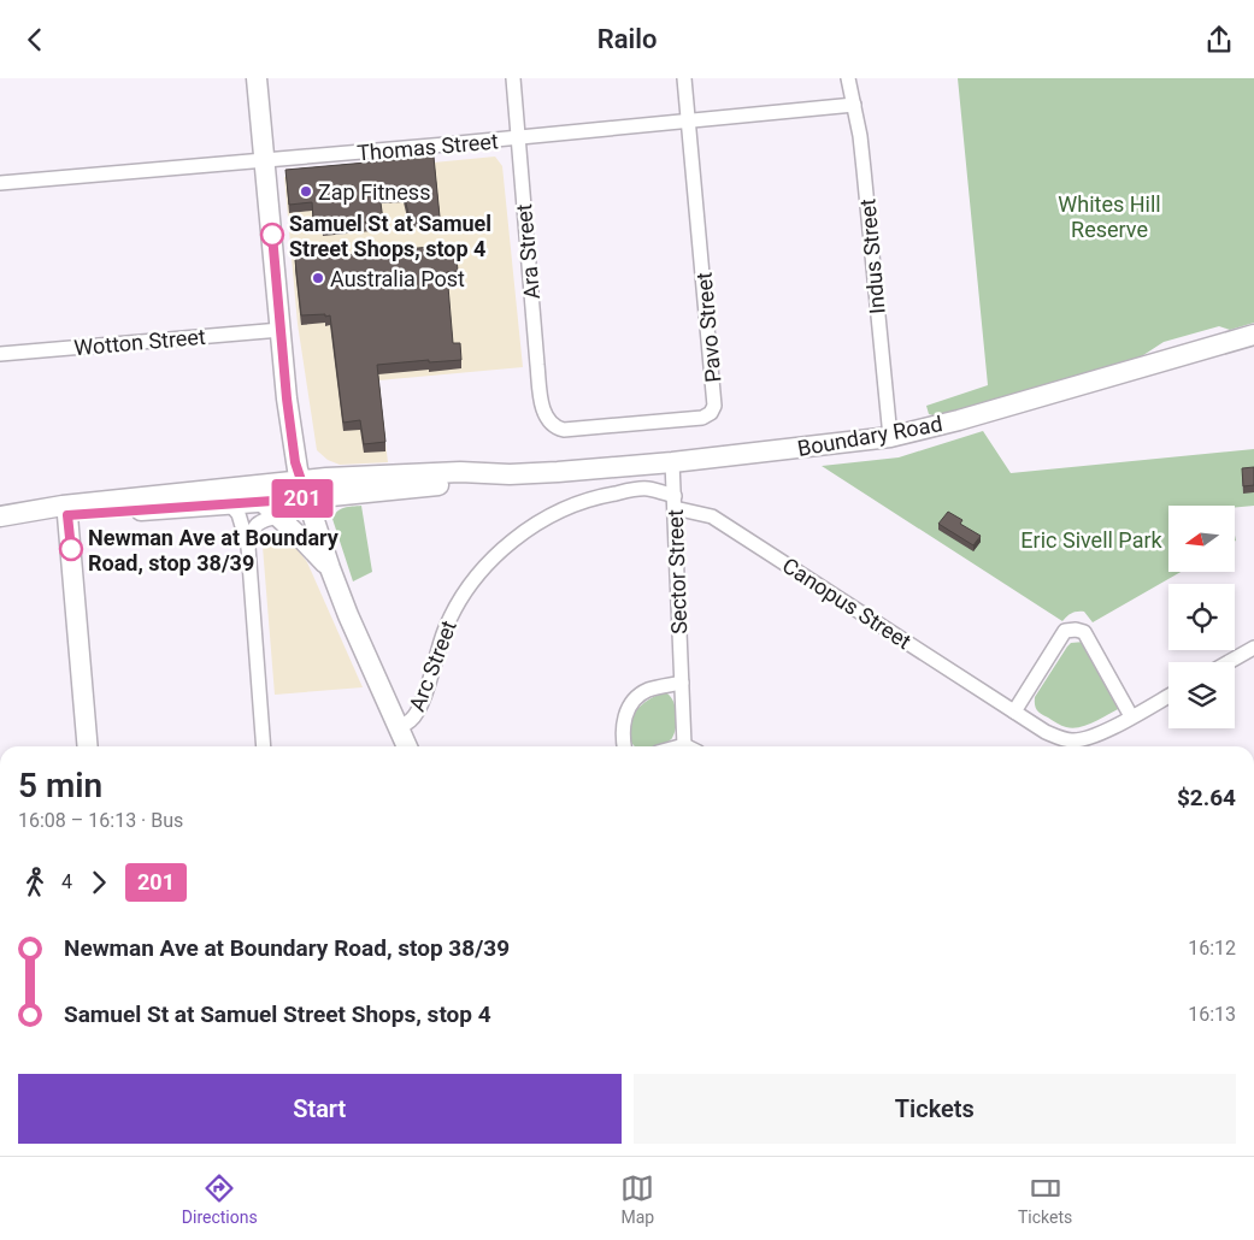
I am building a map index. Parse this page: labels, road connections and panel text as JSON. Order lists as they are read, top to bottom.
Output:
{
  "streets": {
    "main road": ["Boundary Road"],
    "street": [
      "Thomas Street",
      "Ara Street",
      "Indus Street",
      "Pavo Street",
      "Wotton Street",
      "Sector Street",
      "Canopus Street",
      "Arc Street"
    ]
  },
  "crossings": [
    ["Thomas Street", "Ara Street"],
    ["Thomas Street", "Indus Street"],
    ["Thomas Street", "Pavo Street"],
    ["Ara Street", "Pavo Street"],
    ["Indus Street", "Boundary Road"],
    ["Boundary Road", "Sector Street"],
    ["Sector Street", "Canopus Street"],
    ["Sector Street", "Arc Street"],
    ["Canopus Street", "Arc Street"]
  ],
  "parks": ["Whites Hill Reserve", "Eric Sivell Park"],
  "places": [
    "Zap Fitness",
    "Samuel St at Samuel Street Shops, stop 4",
    "Australia Post",
    "Newman Ave at Boundary Road, stop 38/39"
  ],
  "lines": ["bus line 201"],
  "north": "left",
  "page": {
    "header": "Railo",
    "on_map": "201",
    "heading": ["5 min", "16:08 – 16:13 · Bus", "$2.64"],
    "legs": ["4", "201"],
    "list": [
      {
        "name": "Newman Ave at Boundary Road, stop 38/39",
        "value": "16:12"
      },
      {
        "name": "Samuel St at Samuel Street Shops, stop 4",
        "value": "16:13"
      }
    ],
    "buttons": ["Start", "Tickets"],
    "tabs": ["Directions", "Map", "Tickets"]
  }
}
